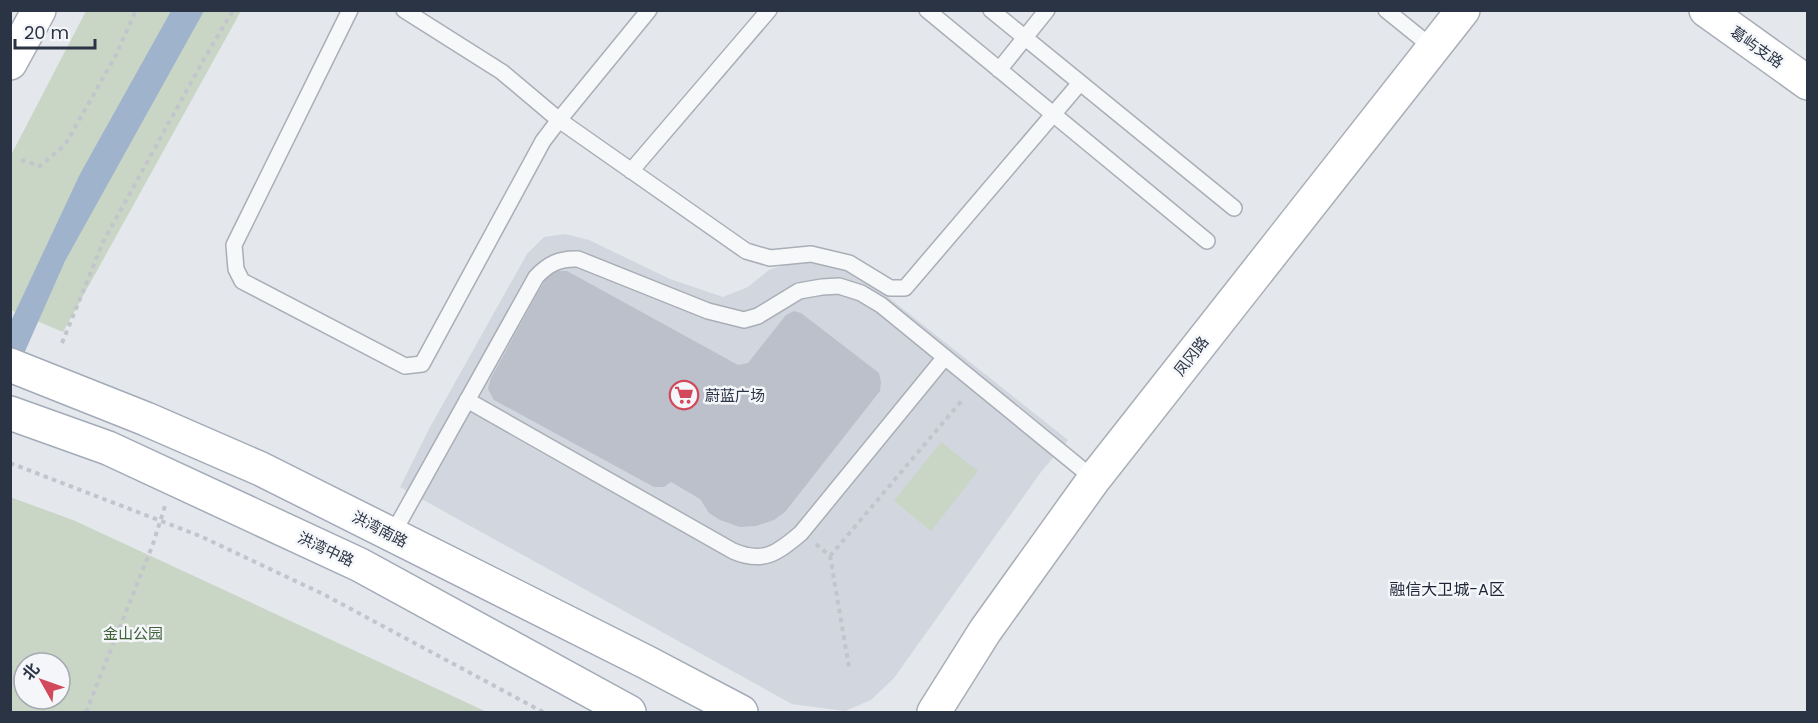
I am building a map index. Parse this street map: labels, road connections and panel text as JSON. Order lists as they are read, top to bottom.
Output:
{
  "streets": {
    "main road": [
      "葛屿支路",
      "凤冈路",
      "洪湾南路",
      "洪湾中路"
    ]
  },
  "districts": ["融信大卫城-A区"],
  "parks": ["金山公园"],
  "places": {
    "supermarket": ["蔚蓝广场"]
  },
  "scale_bar": "20 m",
  "north": "top left"
}
